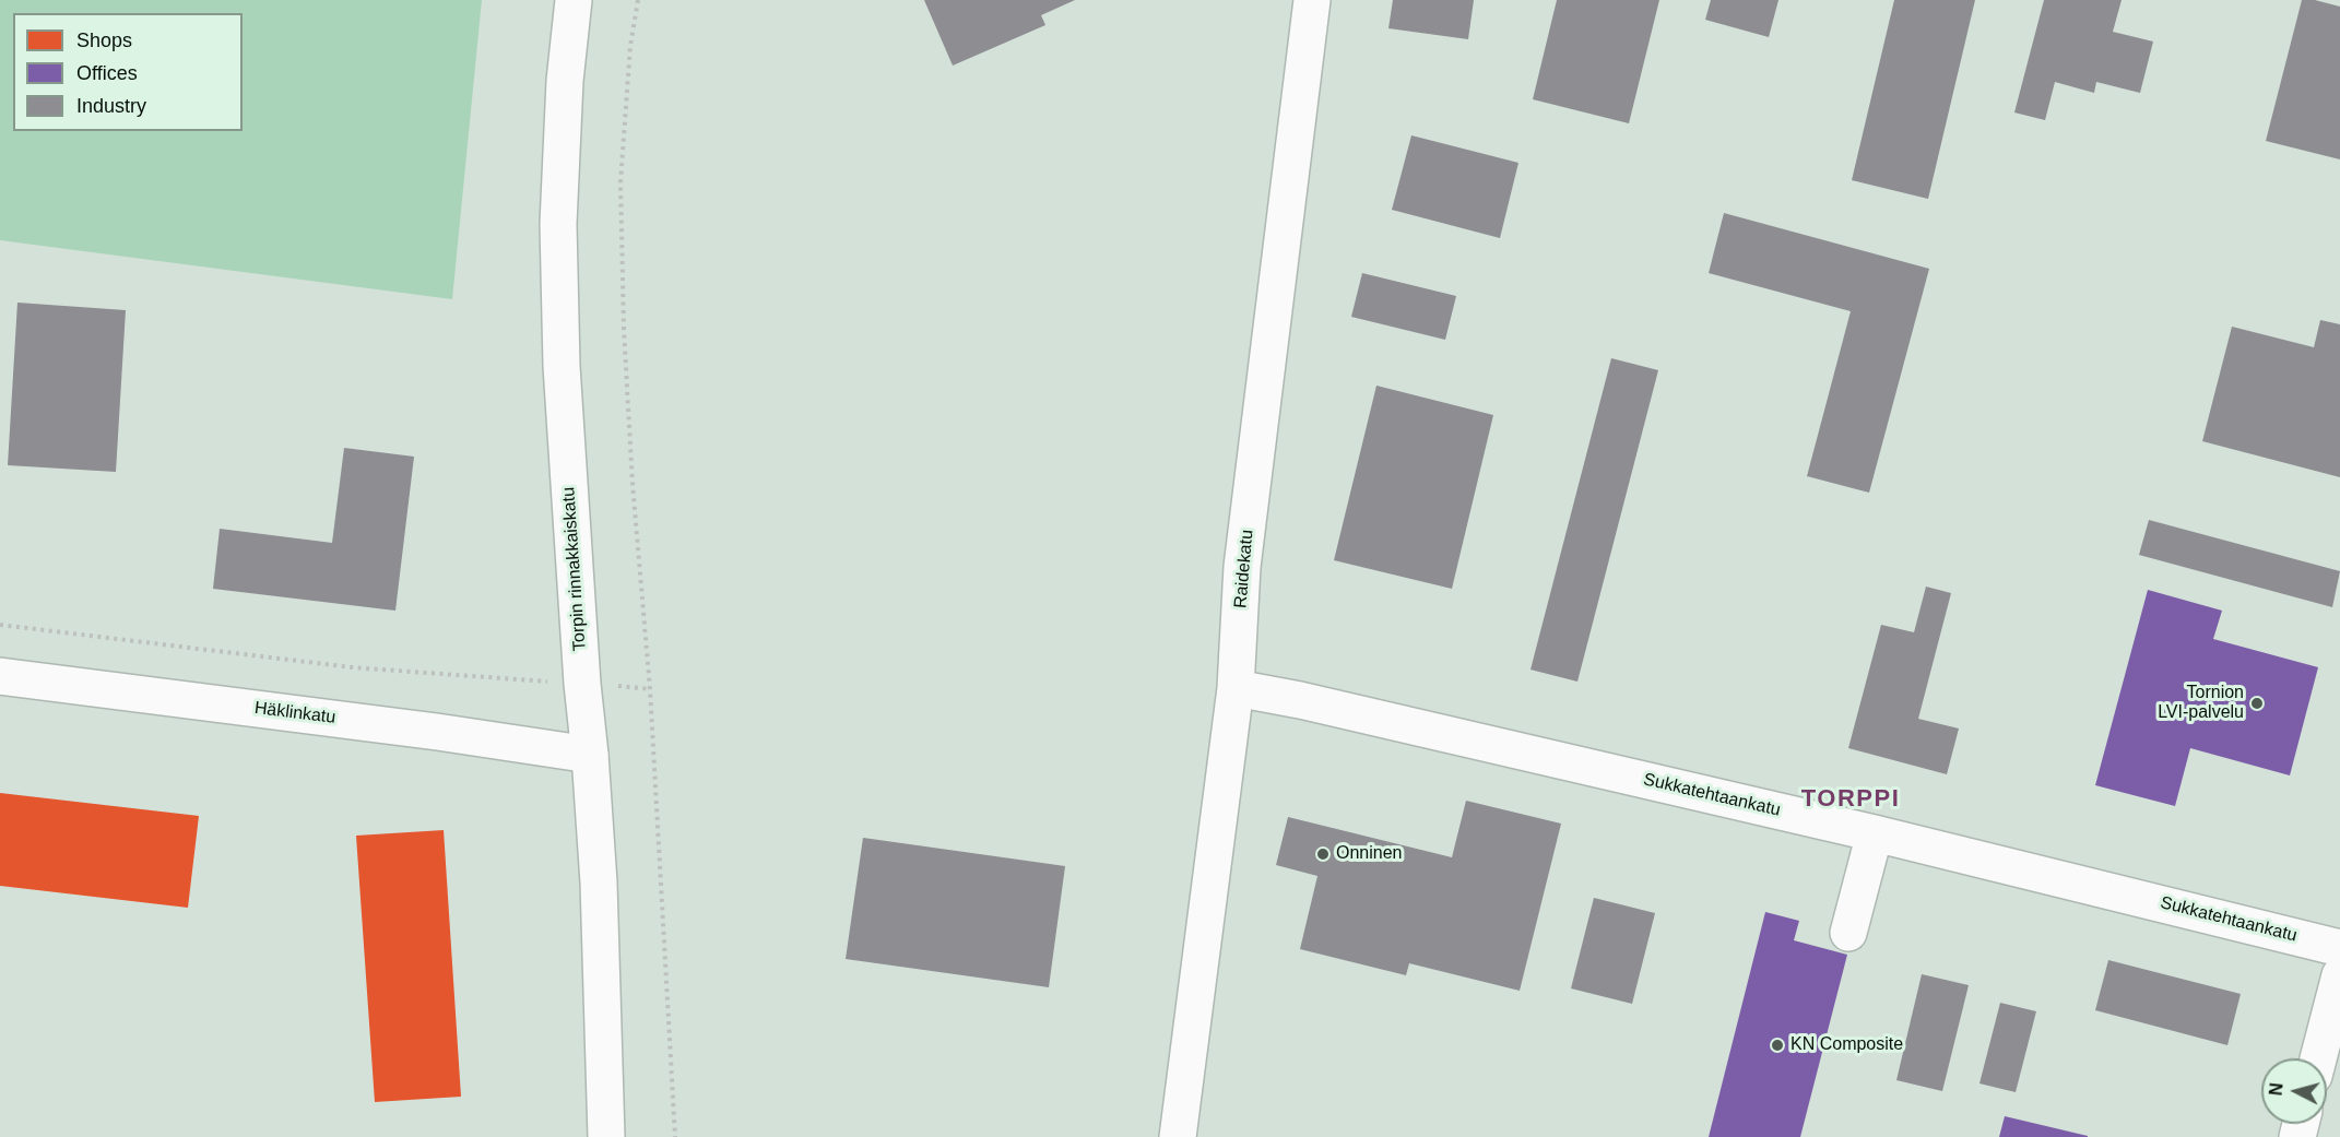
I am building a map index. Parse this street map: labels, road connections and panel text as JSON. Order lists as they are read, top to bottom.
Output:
{
  "streets": {
    "street": [
      "Torpin rinnakkaiskatu",
      "Raidekatu",
      "Häklinkatu",
      "Sukkatehtaankatu"
    ]
  },
  "crossings": [
    ["Torpin rinnakkaiskatu", "Häklinkatu"],
    ["Raidekatu", "Sukkatehtaankatu"]
  ],
  "districts": ["TORPPI"],
  "places": ["Tornion LVI-palvelu", "Onninen", "KN Composite"],
  "legend": ["Shops", "Offices", "Industry"],
  "north": "left"
}
